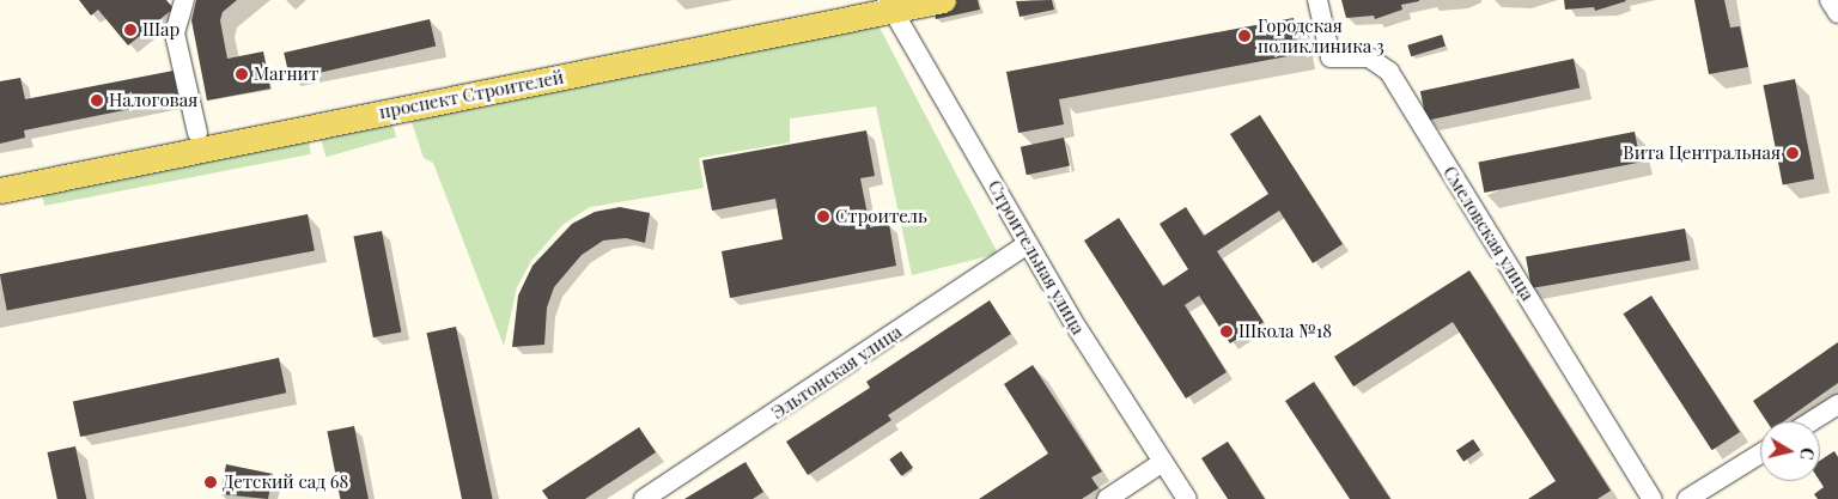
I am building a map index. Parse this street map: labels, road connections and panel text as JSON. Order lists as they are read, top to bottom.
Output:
{
  "streets": {
    "main road": ["проспект Строителей"],
    "street": ["Смеловская улица", "Строительная улица", "Эльтонская улица"]
  },
  "crossings": [
    ["проспект Строителей", "Строительная улица"],
    ["Строительная улица", "Эльтонская улица"]
  ],
  "places": [
    "Шар",
    "Городская поликлиника 3",
    "Магнит",
    "Налоговая",
    "Вита Центральная",
    "Строитель",
    "Школа №18",
    "Детский сад 68"
  ],
  "north": "right"
}
